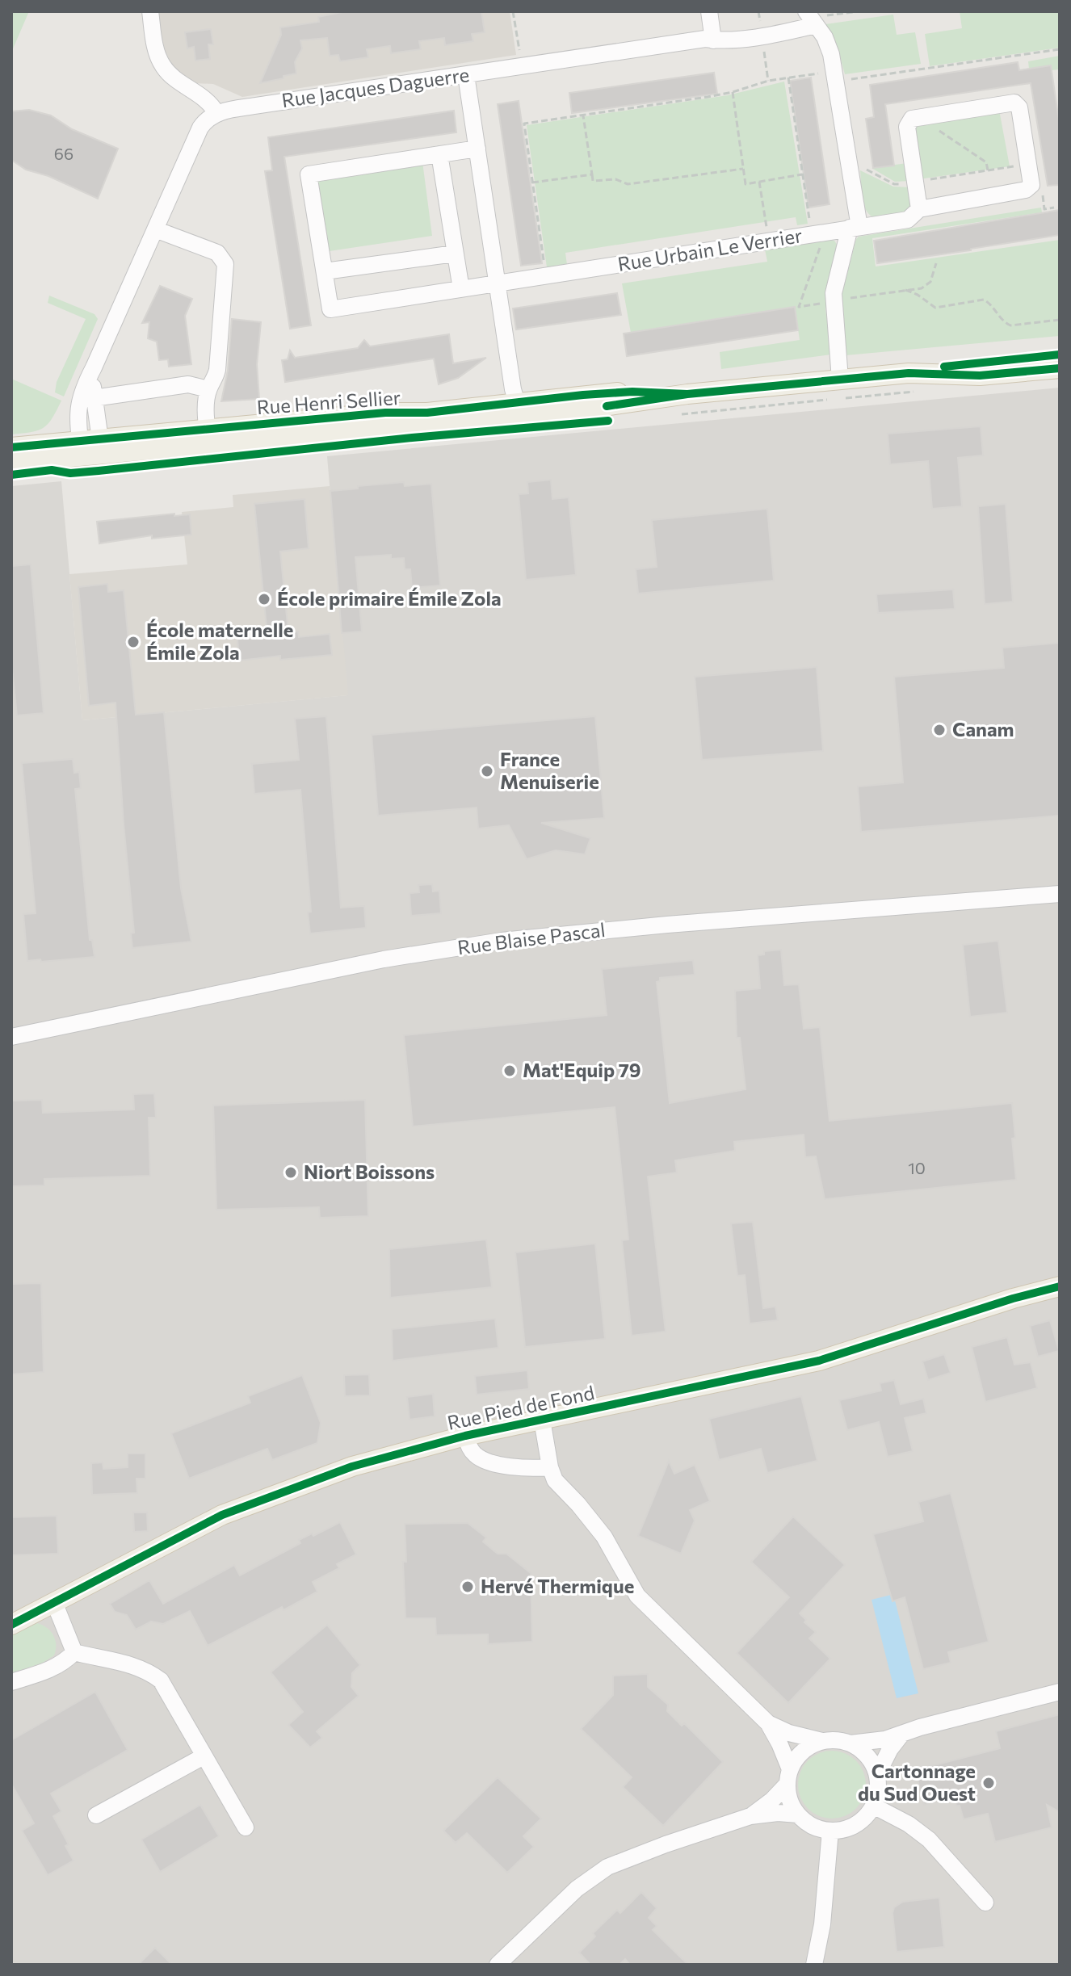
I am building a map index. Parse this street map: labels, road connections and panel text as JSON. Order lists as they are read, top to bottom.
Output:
{
  "streets": {
    "main road": ["Rue Henri Sellier", "Rue Pied de Fond"],
    "street": ["Rue Jacques Daguerre", "Rue Urbain Le Verrier", "Rue Blaise Pascal"]
  },
  "places": [
    "École primaire Émile Zola",
    "École maternelle Émile Zola",
    "Canam",
    "France Menuiserie",
    "Mat'Equip 79",
    "Niort Boissons",
    "Hervé Thermique",
    "Cartonnage du Sud Ouest"
  ],
  "house_numbers": ["66", "10"]
}
